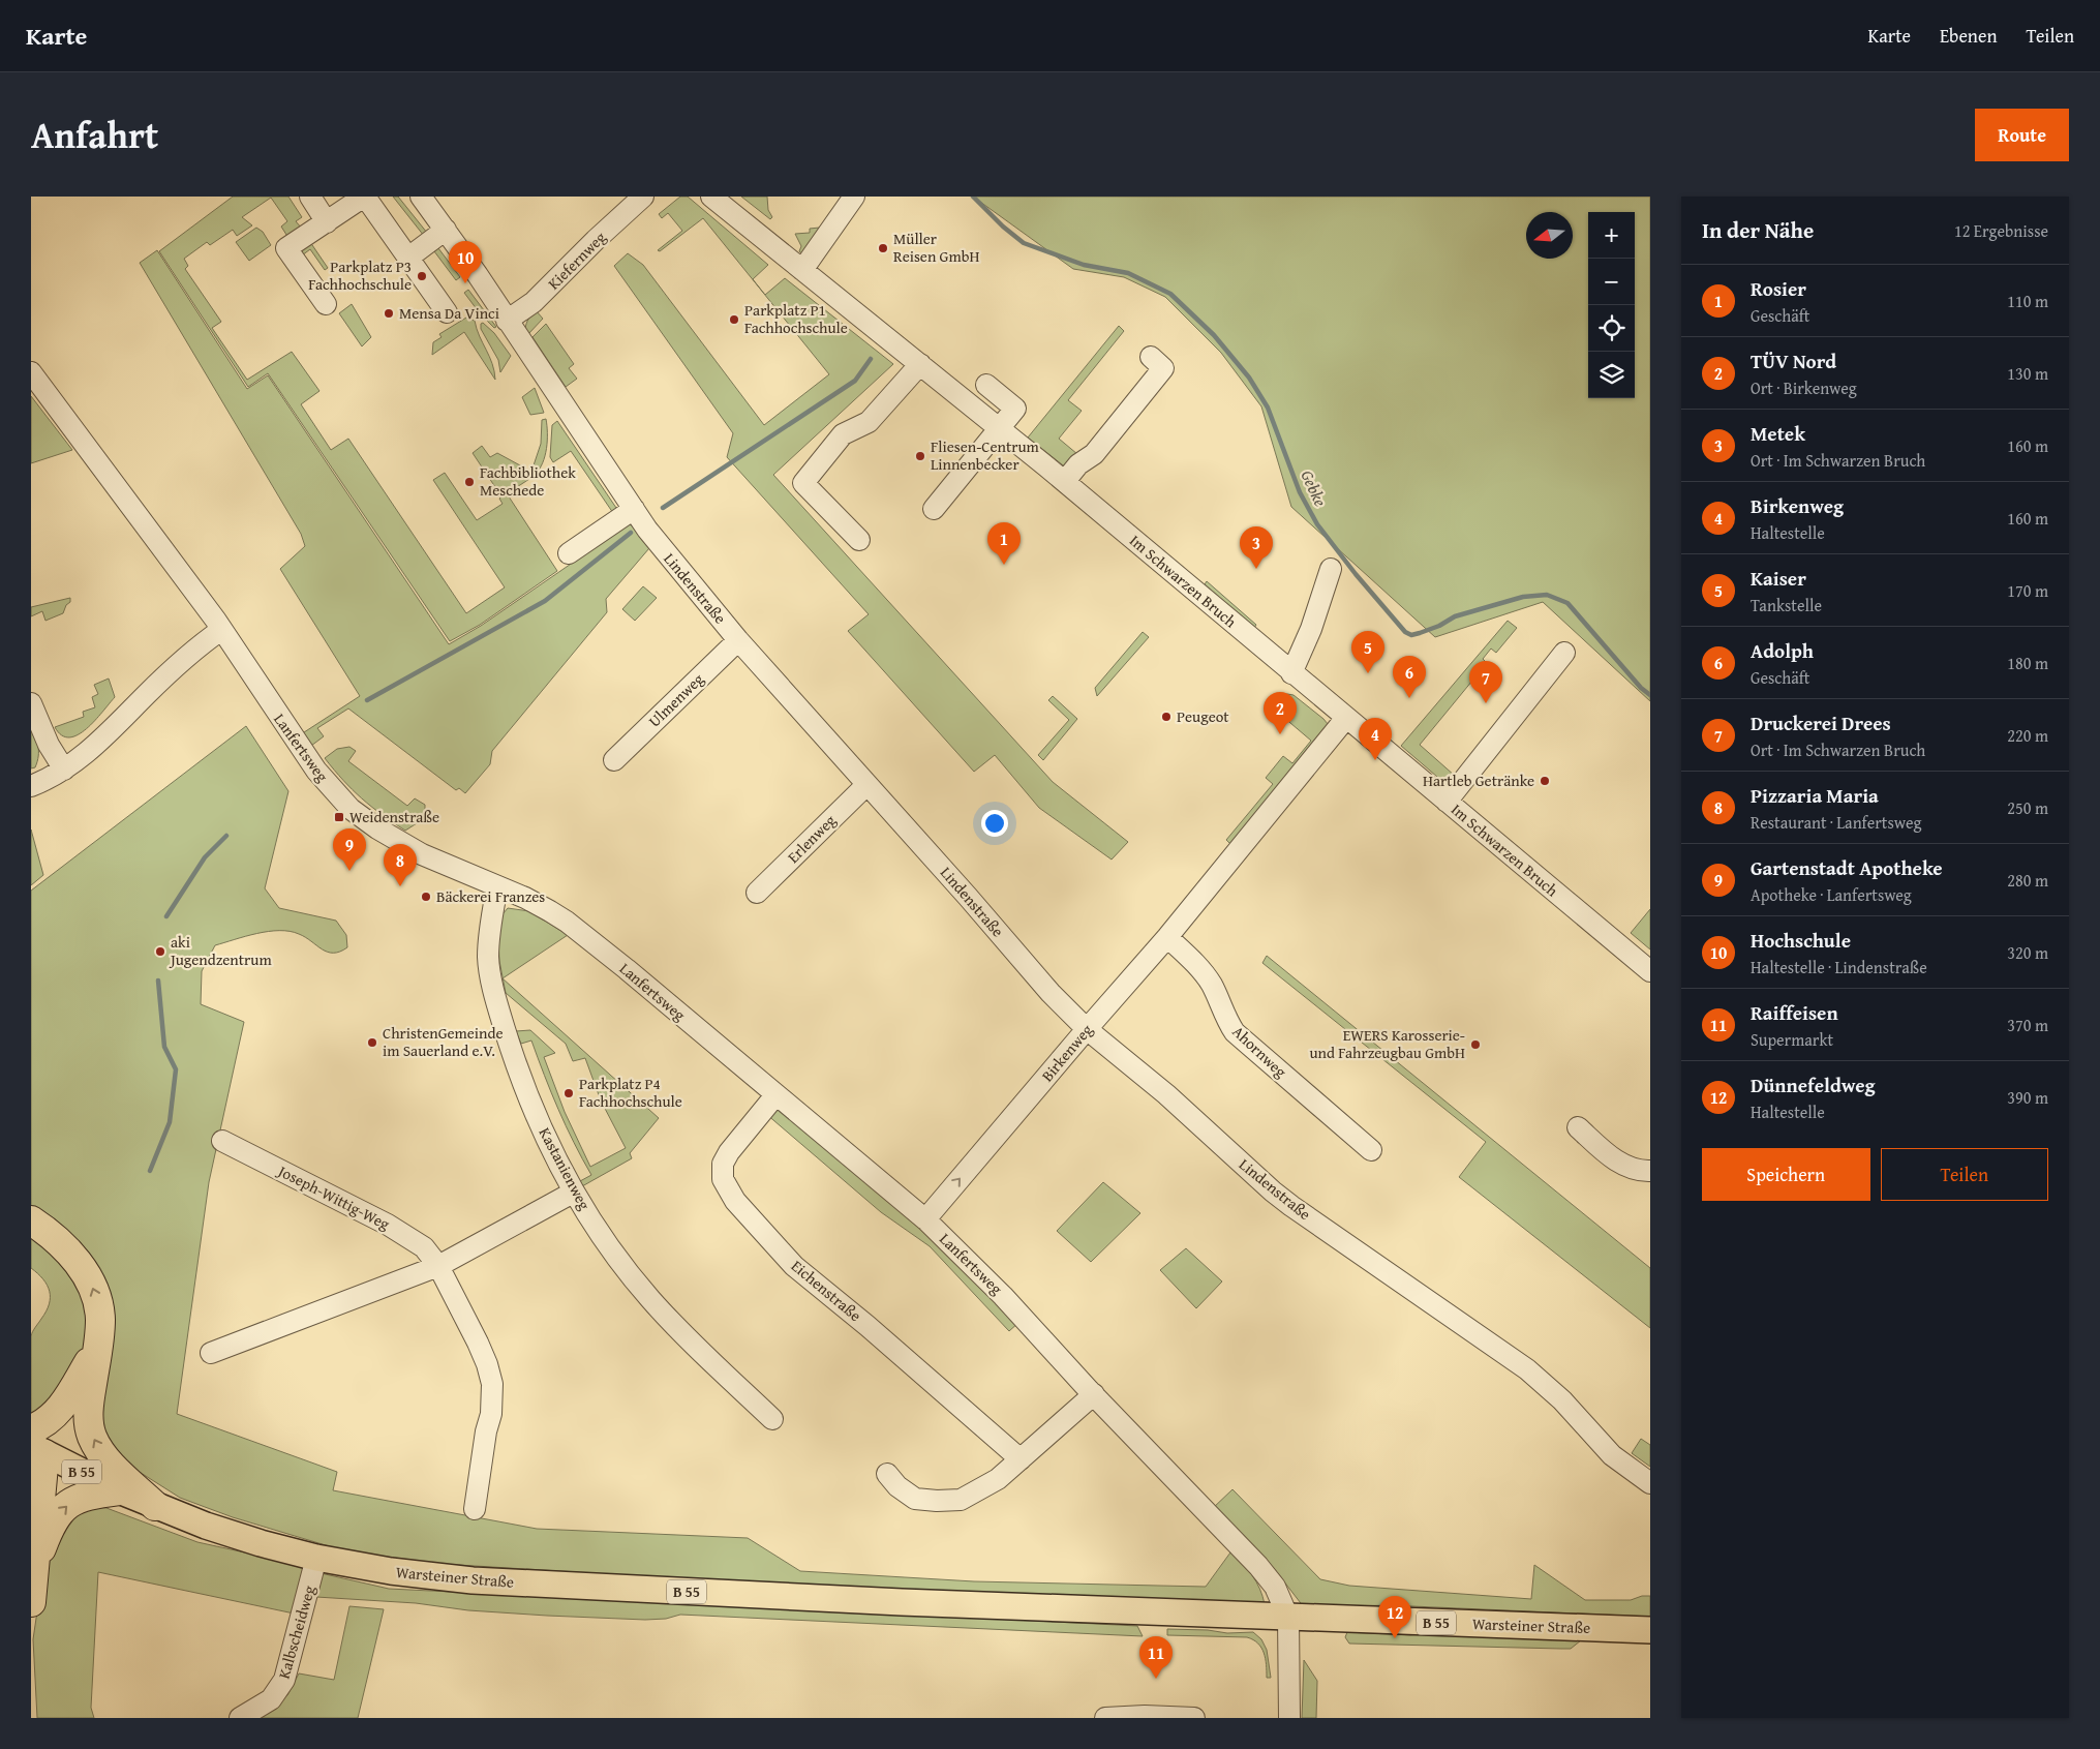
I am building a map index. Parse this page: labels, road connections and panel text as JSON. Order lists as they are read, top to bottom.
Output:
{
  "streets": {
    "main road": ["B 55", "Warsteiner Straße"],
    "street": [
      "Kiefernweg",
      "Im Schwarzen Bruch",
      "Lindenstraße",
      "Ulmenweg",
      "Lanfertsweg",
      "Erlenweg",
      "Ahornweg",
      "Birkenweg",
      "Kastanienweg",
      "Joseph-Wittig-Weg",
      "Eichenstraße",
      "Kalbscheidweg"
    ]
  },
  "crossings": [
    ["Kiefernweg", "Lindenstraße"],
    ["Im Schwarzen Bruch", "Birkenweg"],
    ["Lindenstraße", "Ulmenweg"],
    ["Lindenstraße", "Erlenweg"],
    ["Lindenstraße", "Birkenweg"],
    ["Lanfertsweg", "Birkenweg"],
    ["Lanfertsweg", "Kastanienweg"],
    ["Lanfertsweg", "Eichenstraße"],
    ["Lanfertsweg", "Warsteiner Straße"],
    ["Ahornweg", "Birkenweg"],
    ["Warsteiner Straße", "Kalbscheidweg"]
  ],
  "one_way": ["Birkenweg"],
  "water": ["Gebke"],
  "places": {
    "other": [
      "Müller Reisen GmbH",
      "Parkplatz P3 Fachhochschule",
      "Mensa Da Vinci",
      "Parkplatz P1 Fachhochschule",
      "Fliesen-Centrum Linnenbecker",
      "Fachbibliothek Meschede",
      "Peugeot",
      "Hartleb Getränke",
      "Bäckerei Franzes",
      "aki Jugendzentrum",
      "ChristenGemeinde im Sauerland e.V.",
      "EWERS Karosserie- und Fahrzeugbau GmbH",
      "Parkplatz P4 Fachhochschule"
    ],
    "transit": ["Weidenstraße"]
  },
  "north": "left",
  "page": {
    "header": "Karte",
    "nav": ["Karte", "Ebenen", "Teilen"],
    "title": "Anfahrt",
    "buttons": [
      "Route",
      ["Speichern", "Teilen"]
    ],
    "heading": ["In der Nähe", "12 Ergebnisse"],
    "map_buttons": ["+", "−"],
    "pins": [
      "10",
      "1",
      "3",
      "5",
      "6",
      "7",
      "2",
      "4",
      "9",
      "8",
      "12",
      "11"
    ],
    "list": [
      {
        "mark": "1",
        "name": "Rosier",
        "note": "Geschäft",
        "value": "110 m"
      },
      {
        "mark": "2",
        "name": "TÜV Nord",
        "note": "Ort · Birkenweg",
        "value": "130 m"
      },
      {
        "mark": "3",
        "name": "Metek",
        "note": "Ort · Im Schwarzen Bruch",
        "value": "160 m"
      },
      {
        "mark": "4",
        "name": "Birkenweg",
        "note": "Haltestelle",
        "value": "160 m"
      },
      {
        "mark": "5",
        "name": "Kaiser",
        "note": "Tankstelle",
        "value": "170 m"
      },
      {
        "mark": "6",
        "name": "Adolph",
        "note": "Geschäft",
        "value": "180 m"
      },
      {
        "mark": "7",
        "name": "Druckerei Drees",
        "note": "Ort · Im Schwarzen Bruch",
        "value": "220 m"
      },
      {
        "mark": "8",
        "name": "Pizzaria Maria",
        "note": "Restaurant · Lanfertsweg",
        "value": "250 m"
      },
      {
        "mark": "9",
        "name": "Gartenstadt Apotheke",
        "note": "Apotheke · Lanfertsweg",
        "value": "280 m"
      },
      {
        "mark": "10",
        "name": "Hochschule",
        "note": "Haltestelle · Lindenstraße",
        "value": "320 m"
      },
      {
        "mark": "11",
        "name": "Raiffeisen",
        "note": "Supermarkt",
        "value": "370 m"
      },
      {
        "mark": "12",
        "name": "Dünnefeldweg",
        "note": "Haltestelle",
        "value": "390 m"
      }
    ]
  }
}
